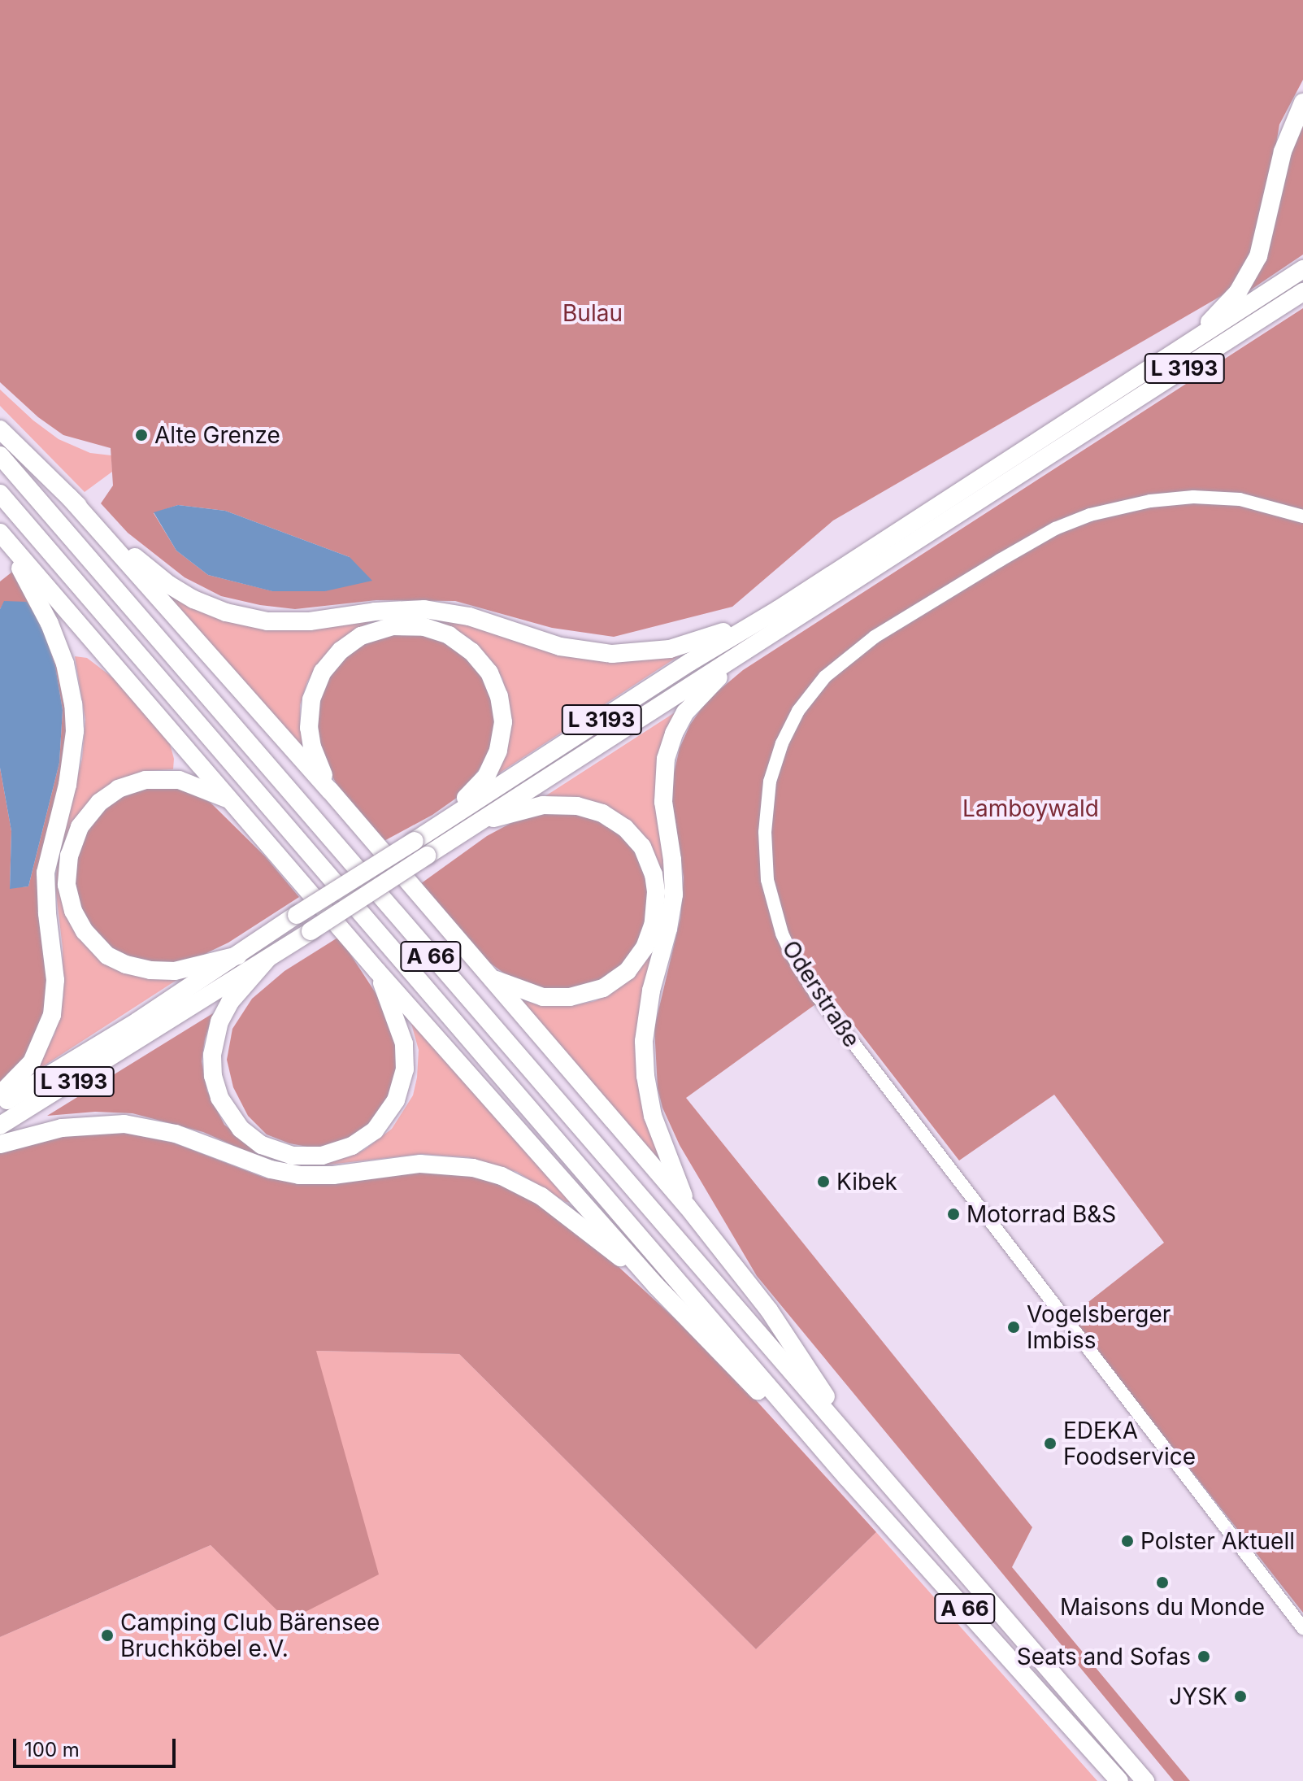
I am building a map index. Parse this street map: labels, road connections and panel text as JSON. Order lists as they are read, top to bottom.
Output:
{
  "streets": {
    "highway": ["L 3193", "A 66"],
    "street": ["Oderstraße"]
  },
  "parks": ["Bulau", "Lamboywald"],
  "places": [
    "Alte Grenze",
    "Kibek",
    "Motorrad B&S",
    "Vogelsberger Imbiss",
    "EDEKA Foodservice",
    "Polster Aktuell",
    "Maisons du Monde",
    "Camping Club Bärensee Bruchköbel e.V.",
    "Seats and Sofas",
    "JYSK"
  ],
  "scale_bar": "100 m"
}
